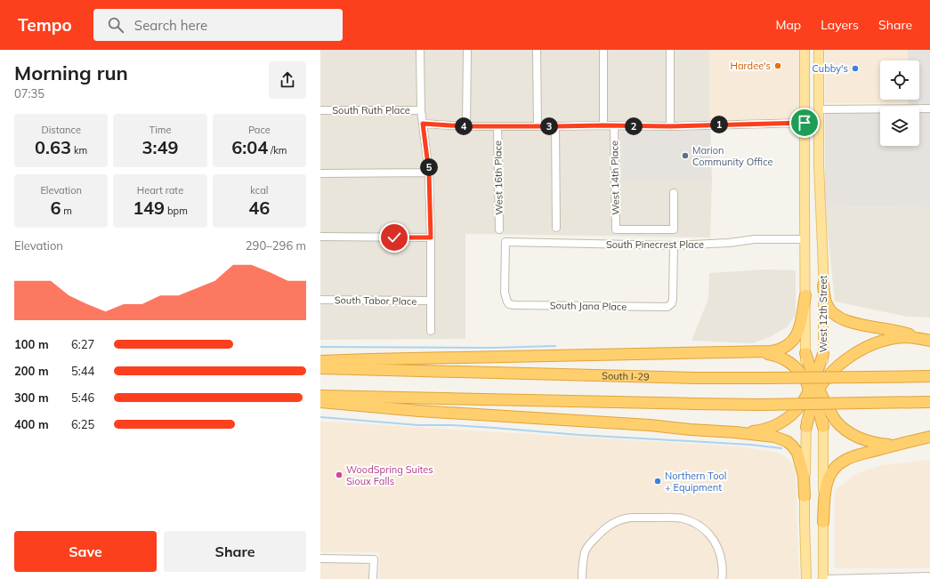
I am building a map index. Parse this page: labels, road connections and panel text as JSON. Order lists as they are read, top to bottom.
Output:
{
  "streets": {
    "highway": ["South I-29"],
    "main road": ["West 12th Street"],
    "street": [
      "South Ruth Place",
      "West 16th Place",
      "West 14th Place",
      "South Pinecrest Place",
      "South Tabor Place",
      "South Jana Place"
    ]
  },
  "crossings": [
    ["South Pinecrest Place", "South Jana Place"],
    ["South Pinecrest Place", "West 12th Street"]
  ],
  "places": [
    "Hardee's",
    "Cubby's",
    "Marion Community Office",
    "WoodSpring Suites Sioux Falls",
    "Northern Tool + Equipment"
  ],
  "page": {
    "header": "Tempo",
    "search": "Search here",
    "nav": ["Map", "Layers", "Share"],
    "heading": ["Morning run", "07:35"],
    "stats": [
      ["Distance", "0.63 km"],
      ["Time", "3:49"],
      ["Pace", "6:04 /km"],
      ["Elevation", "6 m"],
      ["Heart rate", "149 bpm"],
      ["kcal", "46"]
    ],
    "pins": [
      "1",
      "2",
      "3",
      "4",
      "5"
    ],
    "chart": ["Elevation", "290–296 m"],
    "list": [
      {
        "name": "100 m",
        "note": "6:27"
      },
      {
        "name": "200 m",
        "note": "5:44"
      },
      {
        "name": "300 m",
        "note": "5:46"
      },
      {
        "name": "400 m",
        "note": "6:25"
      }
    ],
    "buttons": ["Save", "Share"]
  }
}
